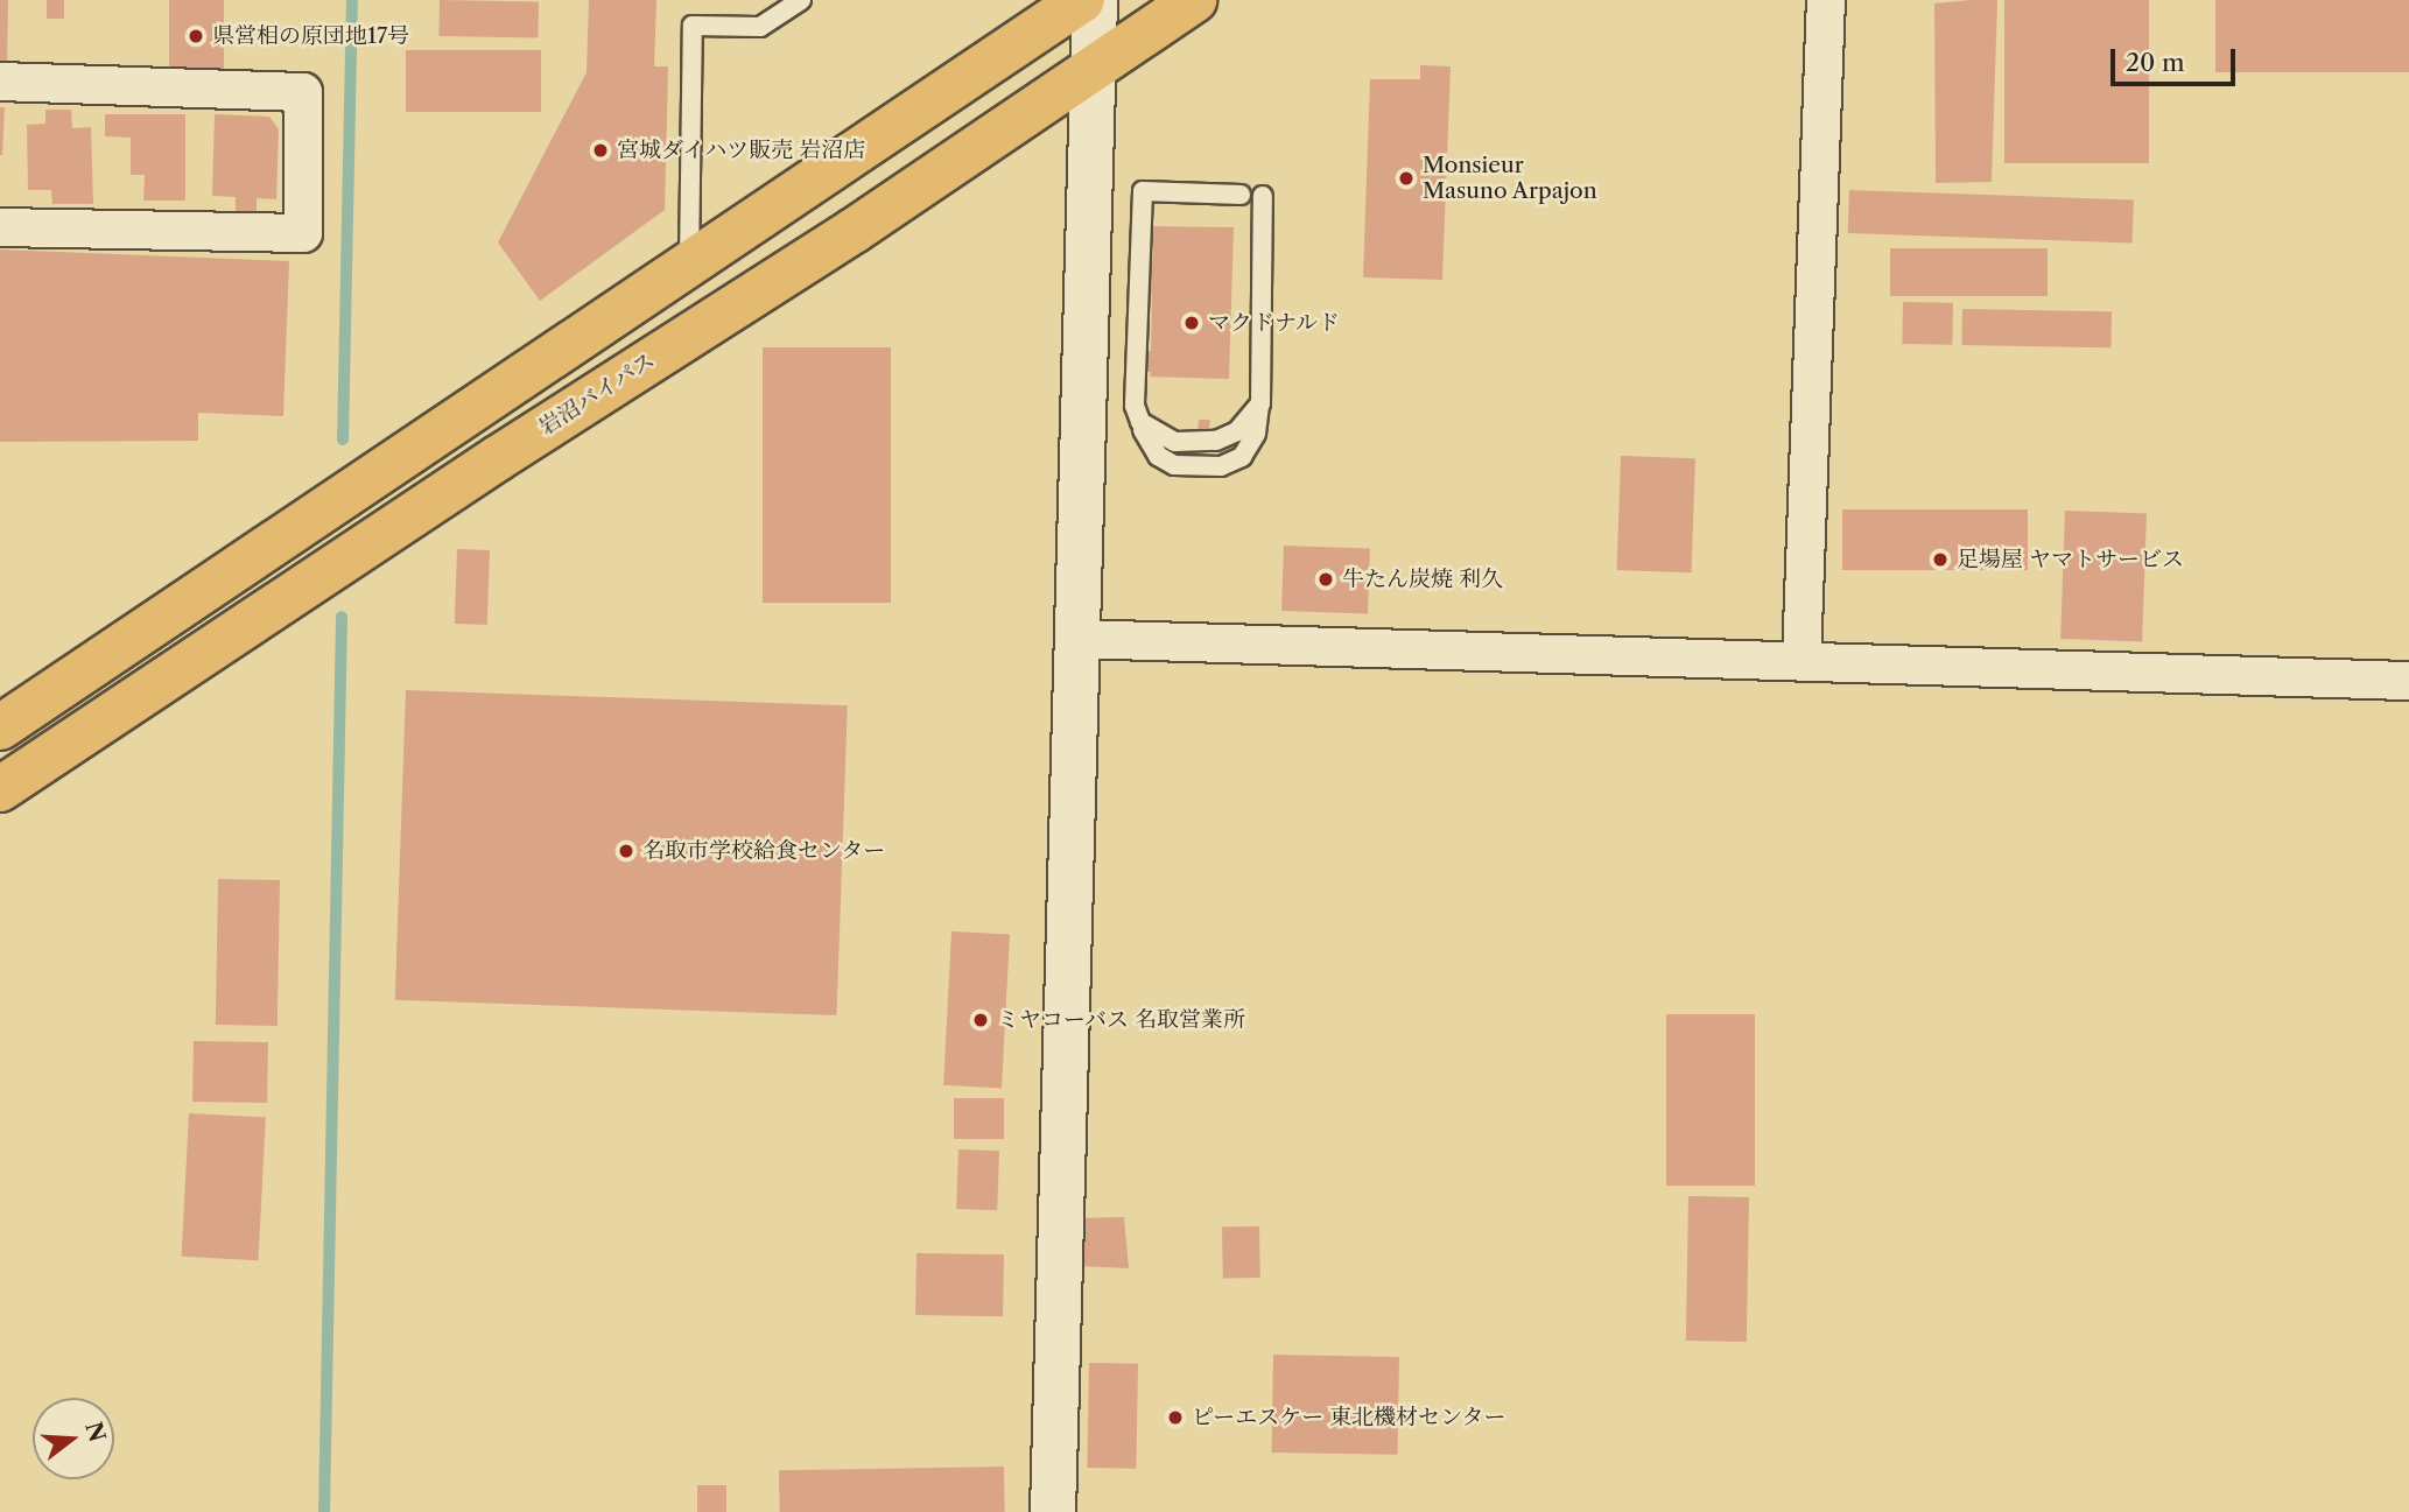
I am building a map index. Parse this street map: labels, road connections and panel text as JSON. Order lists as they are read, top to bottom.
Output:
{
  "streets": {
    "highway": ["岩沼バイパス"]
  },
  "places": [
    "県営相の原団地17号",
    "宮城ダイハツ販売 岩沼店",
    "Monsieur Masuno Arpajon",
    "マクドナルド",
    "足場屋 ヤマトサービス",
    "牛たん炭焼 利久",
    "名取市学校給食センター",
    "ミヤコーバス 名取営業所",
    "ピーエスケー 東北機材センター"
  ],
  "scale_bar": "20 m",
  "north": "right"
}
